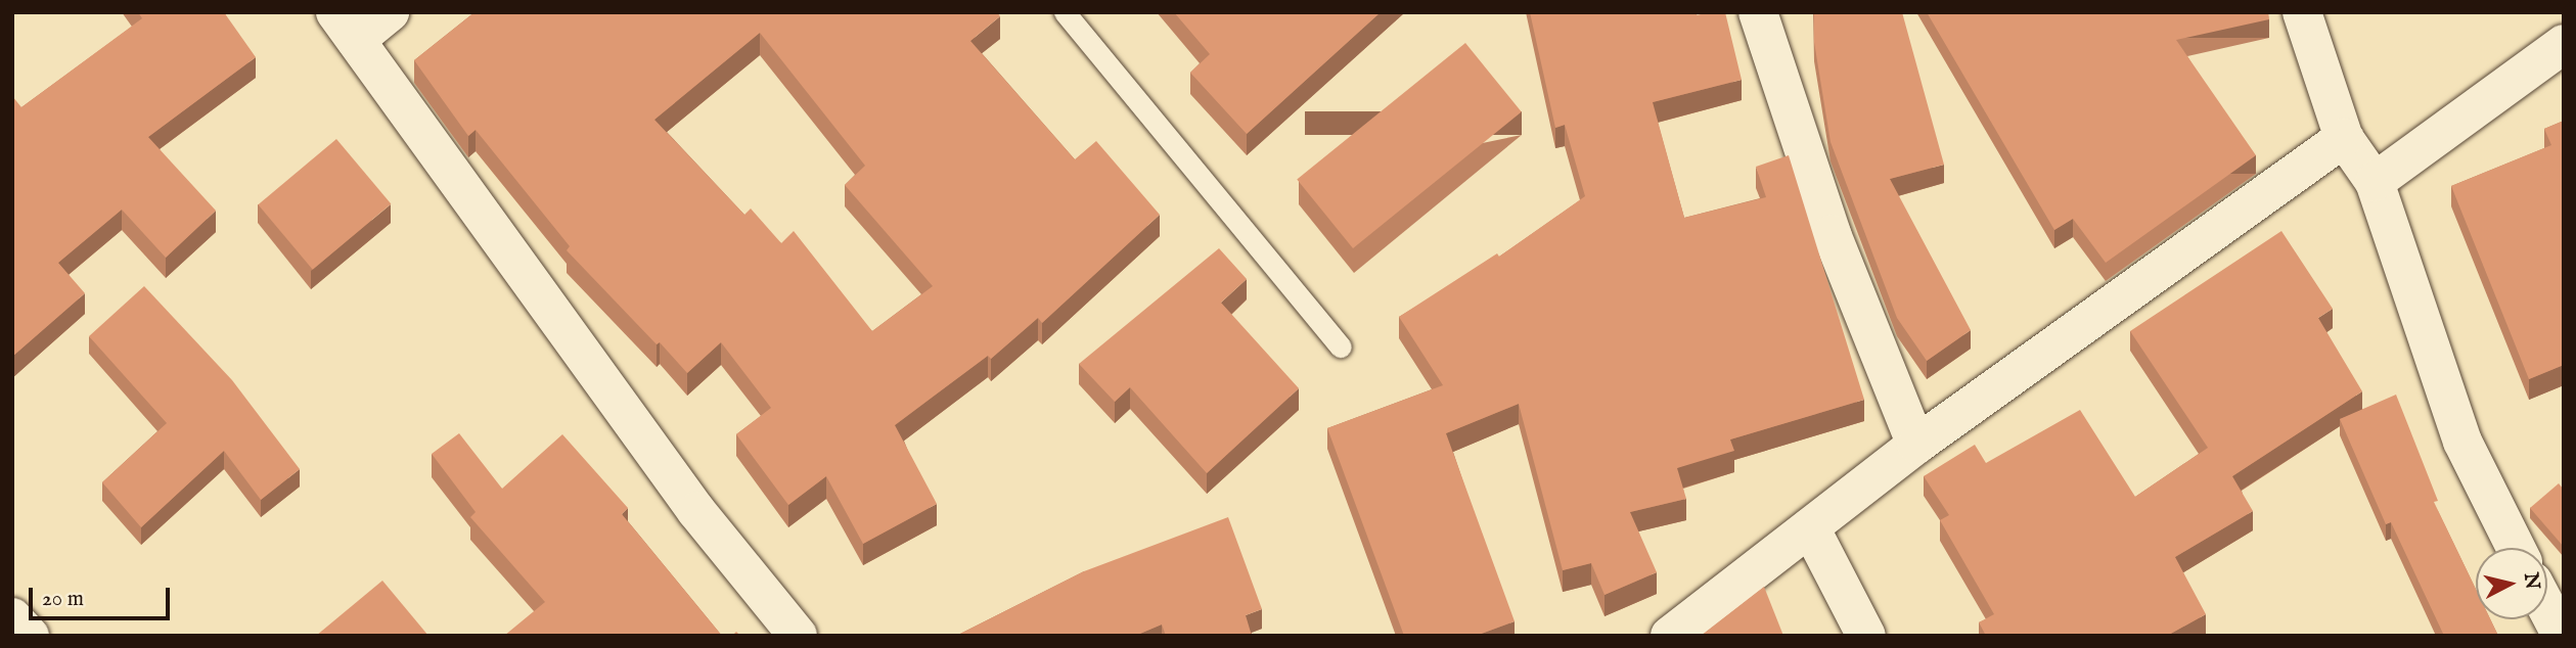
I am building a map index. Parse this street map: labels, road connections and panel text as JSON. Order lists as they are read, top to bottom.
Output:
{
  "scale_bar": "20 m",
  "north": "right"
}
